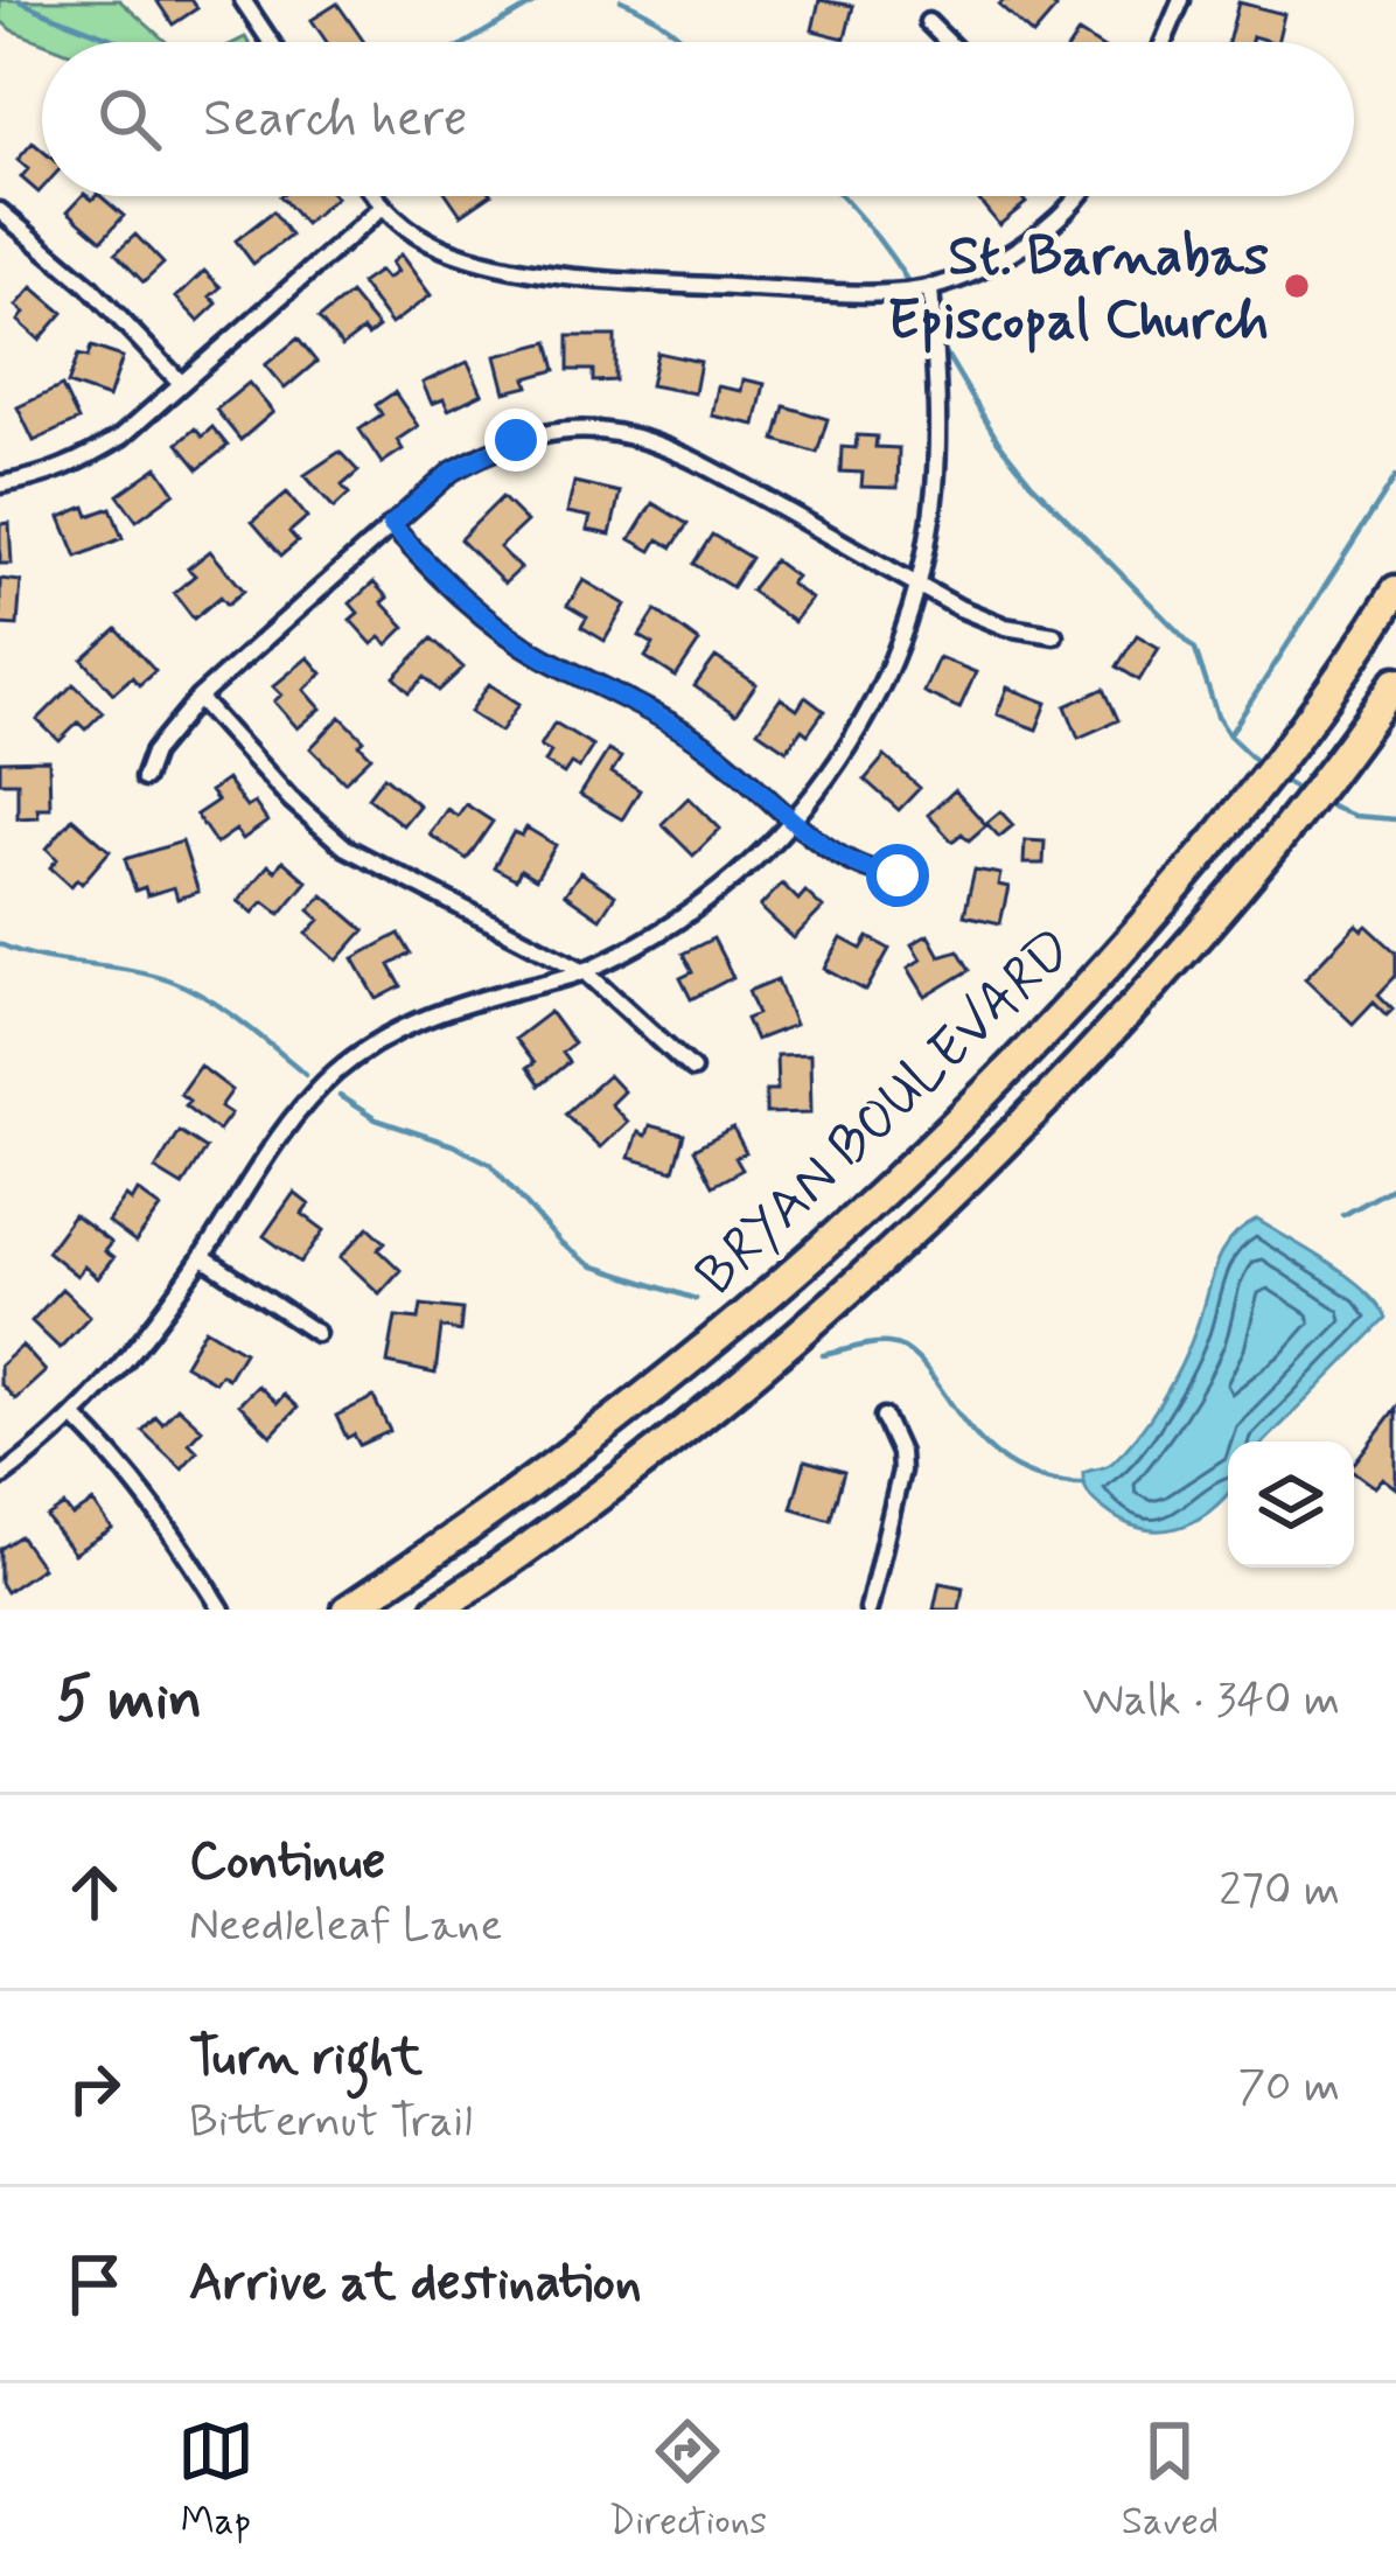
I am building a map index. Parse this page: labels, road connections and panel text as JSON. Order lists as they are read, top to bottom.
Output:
{
  "streets": {
    "highway": ["BRYAN BOULEVARD"]
  },
  "places": ["St. Barnabas Episcopal Church"],
  "page": {
    "search": "Search here",
    "heading": ["5 min", "Walk · 340 m"],
    "list": [
      ["Continue", "Needleleaf Lane", "270 m"],
      ["Turn right", "Bitternut Trail", "70 m"],
      "Arrive at destination"
    ],
    "nav": ["Map", "Directions", "Saved"]
  }
}
